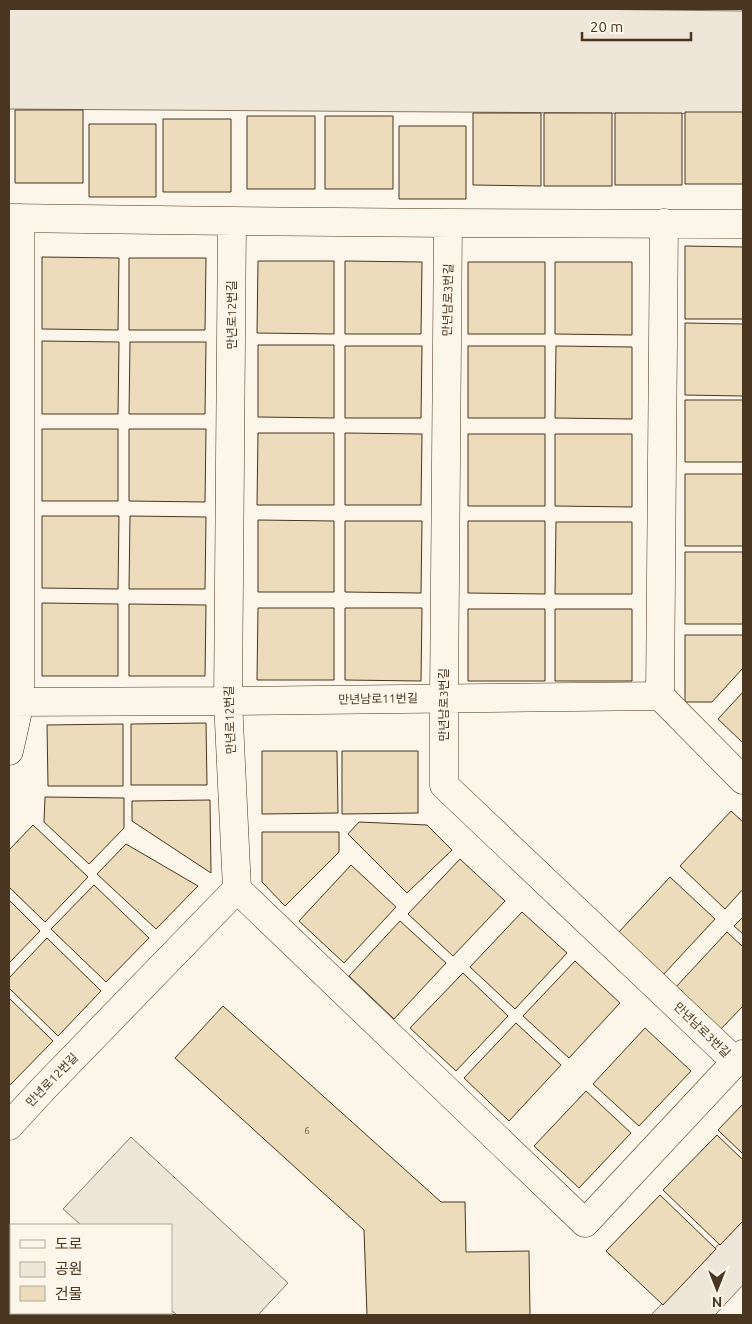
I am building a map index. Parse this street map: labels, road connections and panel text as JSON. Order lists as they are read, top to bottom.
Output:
{
  "streets": {
    "street": ["만년남로3번길", "만년로12번길", "만년남로11번길"]
  },
  "crossings": [
    ["만년남로3번길", "만년로12번길"],
    ["만년남로3번길", "만년남로11번길"],
    ["만년로12번길", "만년남로11번길"]
  ],
  "house_numbers": ["6"],
  "legend": ["도로", "공원", "건물"],
  "scale_bar": "20 m",
  "north": "bottom"
}
